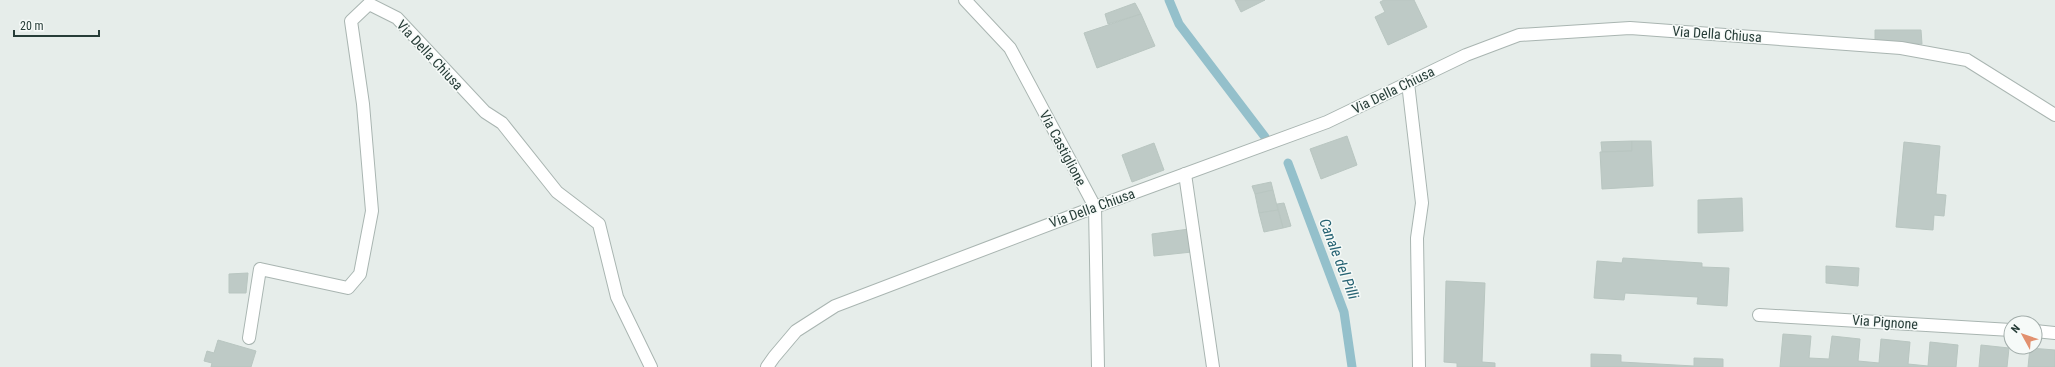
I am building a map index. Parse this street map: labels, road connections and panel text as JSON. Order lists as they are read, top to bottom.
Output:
{
  "streets": {
    "street": ["Via Della Chiusa", "Via Castiglione", "Via Pignone"]
  },
  "crossings": [
    ["Via Della Chiusa", "Via Castiglione"]
  ],
  "water": ["Canale del Pilli"],
  "scale_bar": "20 m",
  "north": "top left"
}
